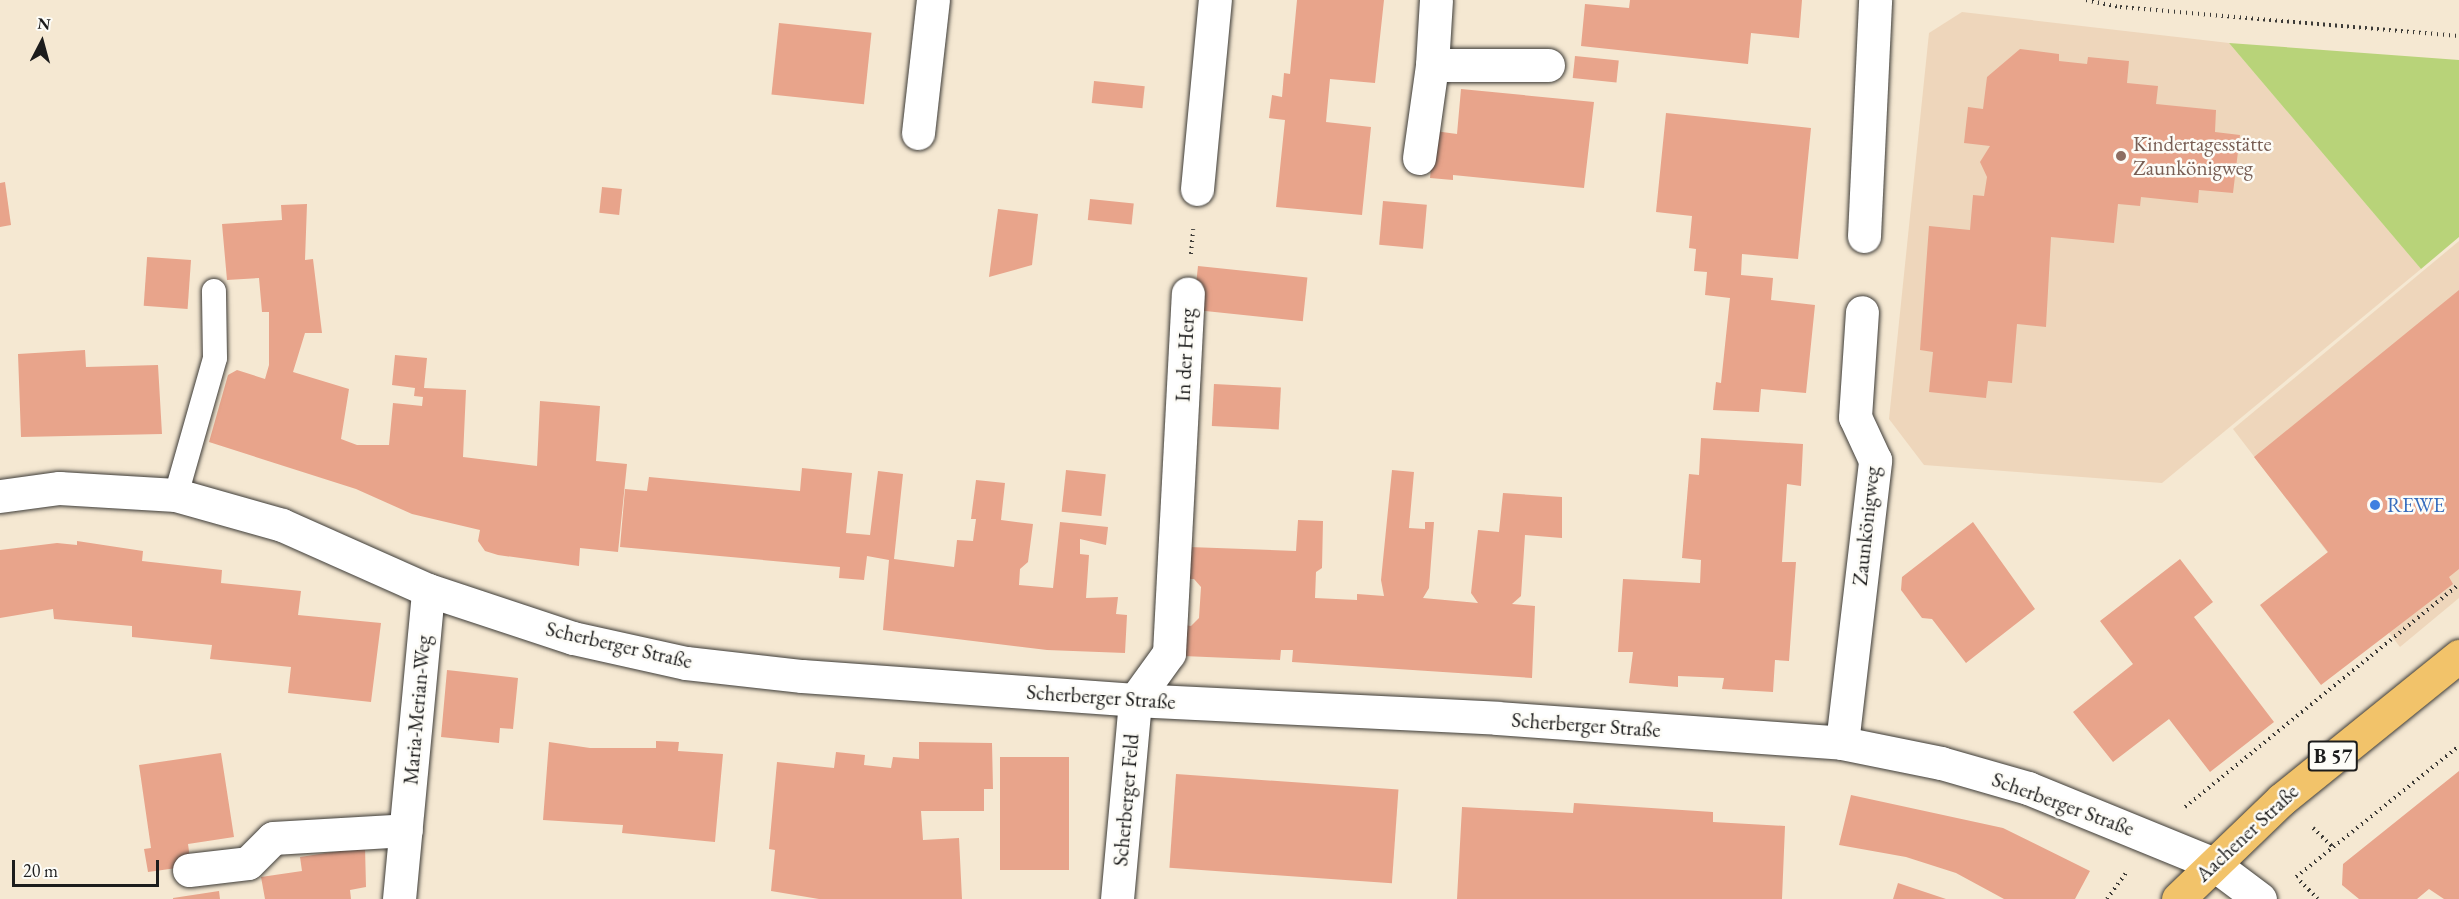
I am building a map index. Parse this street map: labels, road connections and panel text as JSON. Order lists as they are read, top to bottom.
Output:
{
  "streets": {
    "main road": ["B 57", "Aachener Straße"],
    "street": [
      "In der Herg",
      "Zaunkönigweg",
      "Scherberger Straße",
      "Maria-Merian-Weg",
      "Scherberger Feld"
    ]
  },
  "crossings": [
    ["In der Herg", "Scherberger Straße"],
    ["In der Herg", "Scherberger Feld"],
    ["Zaunkönigweg", "Scherberger Straße"],
    ["Scherberger Straße", "Maria-Merian-Weg"],
    ["Scherberger Straße", "Scherberger Feld"],
    ["Scherberger Straße", "Aachener Straße"]
  ],
  "places": ["Kindertagesstätte Zaunkönigweg", "REWE"],
  "scale_bar": "20 m",
  "north": "top"
}
